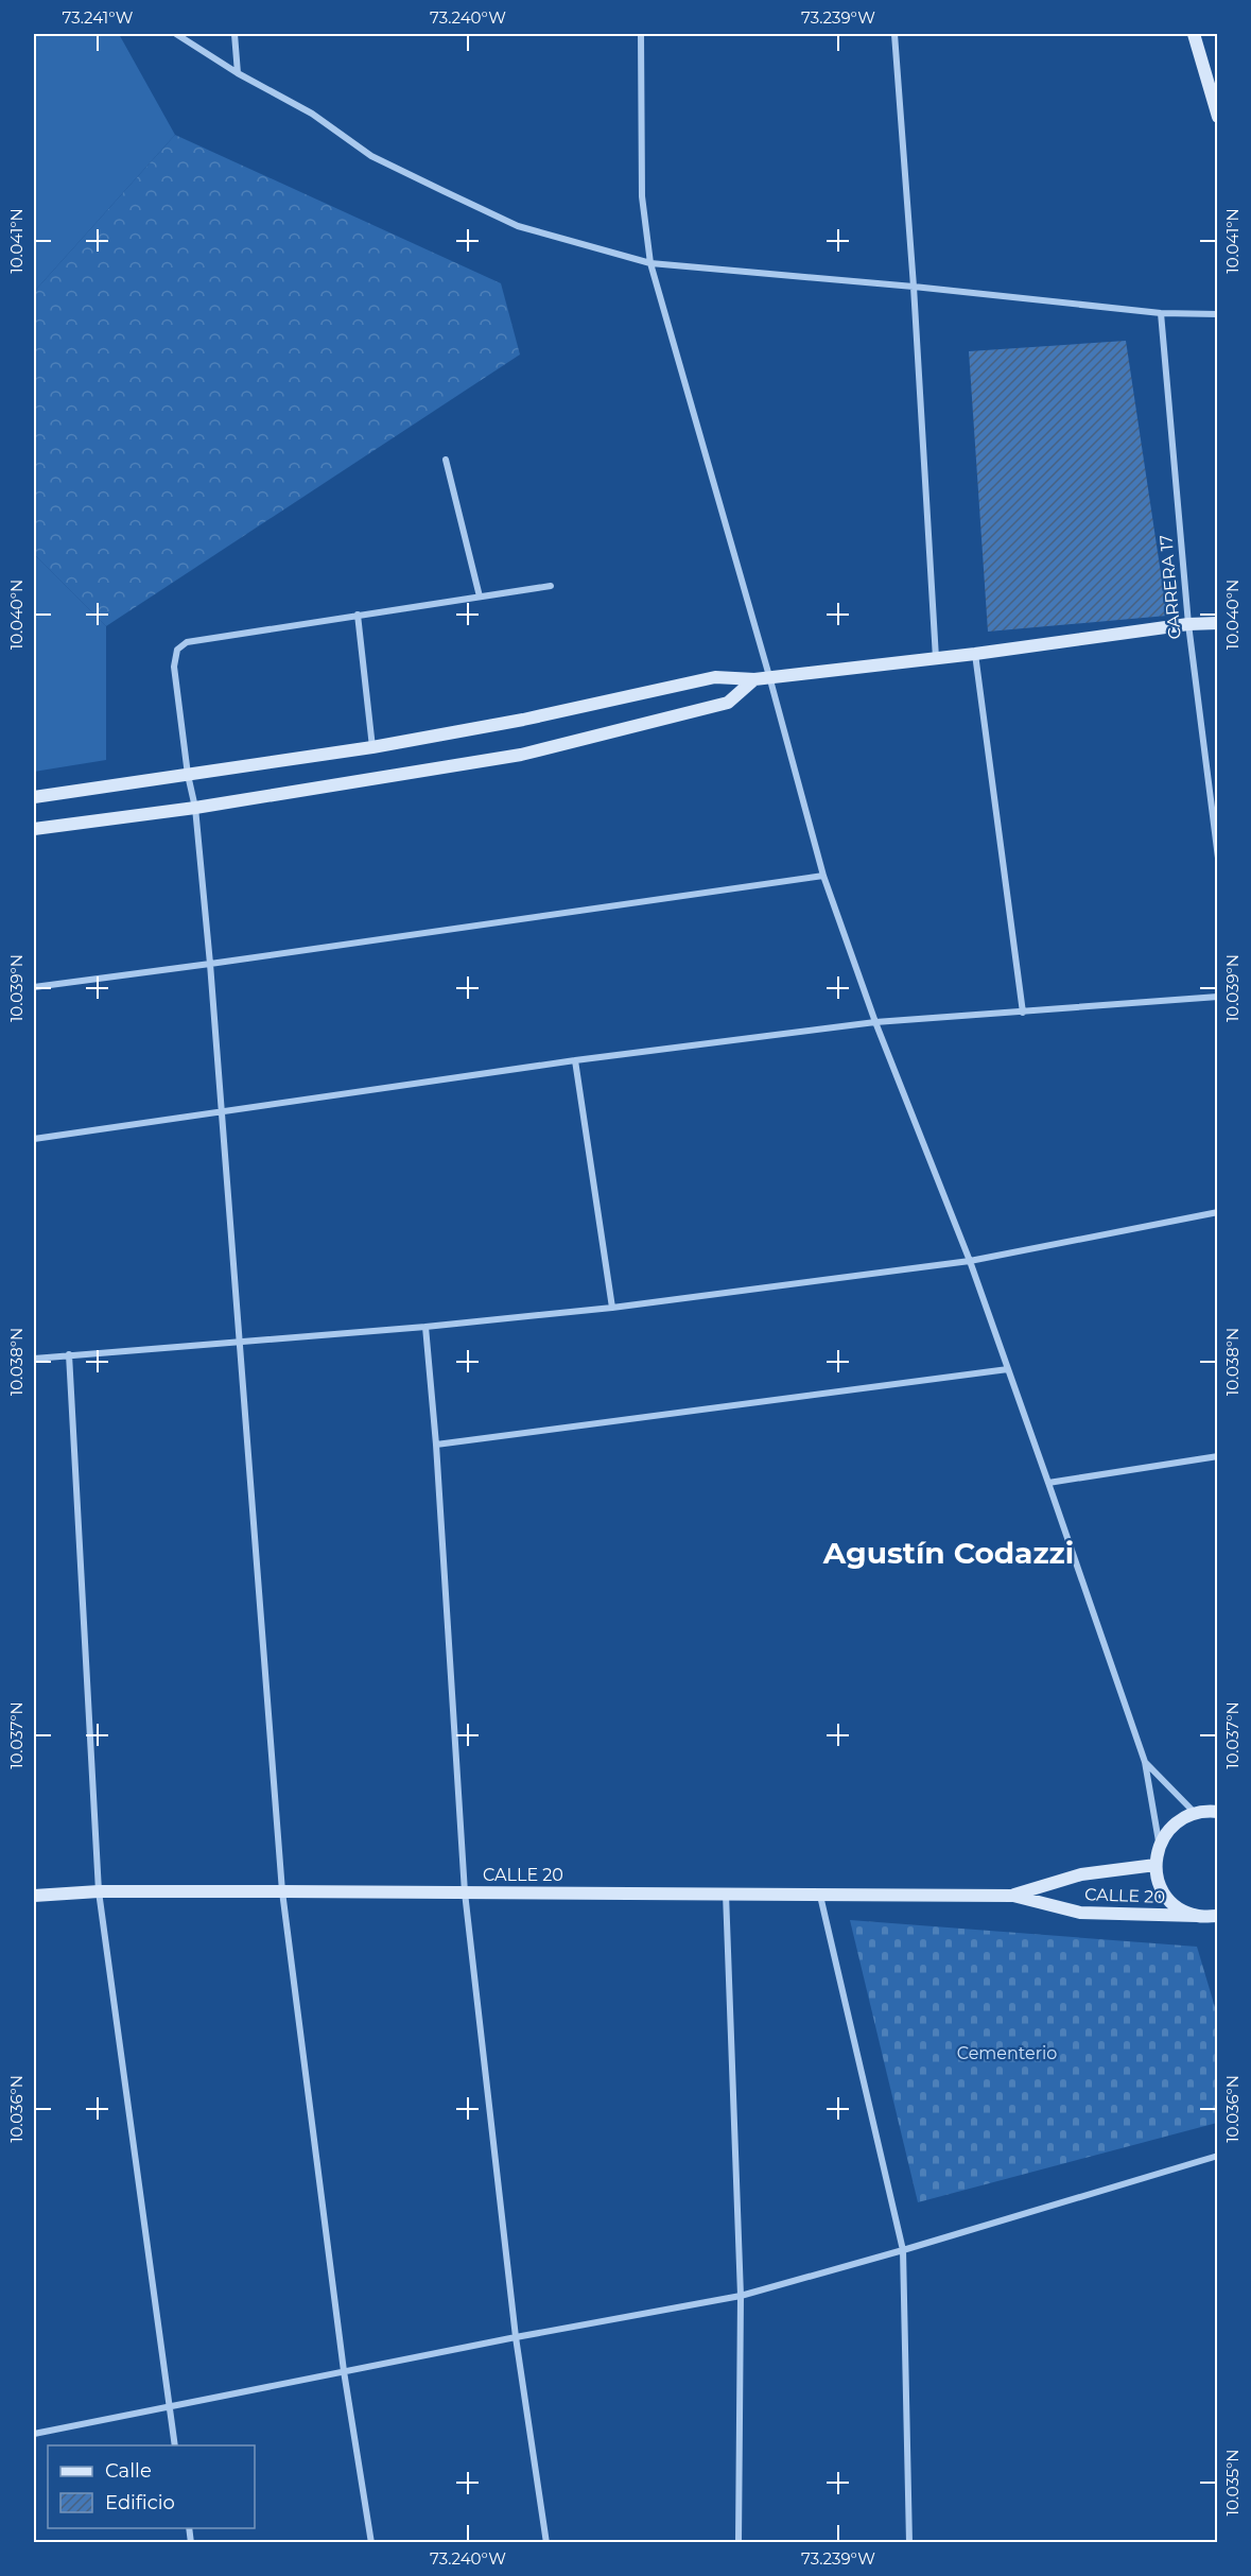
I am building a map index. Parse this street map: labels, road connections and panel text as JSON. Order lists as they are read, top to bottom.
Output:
{
  "streets": {
    "street": ["CARRERA 17", "CALLE 20"]
  },
  "districts": ["Agustín Codazzi"],
  "parks": ["Cementerio"],
  "legend": ["Calle", "Edificio"],
  "coordinates": [
    "73.241°W",
    "73.240°W",
    "73.239°W",
    "10.041°N",
    "10.040°N",
    "10.039°N",
    "10.038°N",
    "10.037°N",
    "10.036°N",
    "10.035°N"
  ]
}
